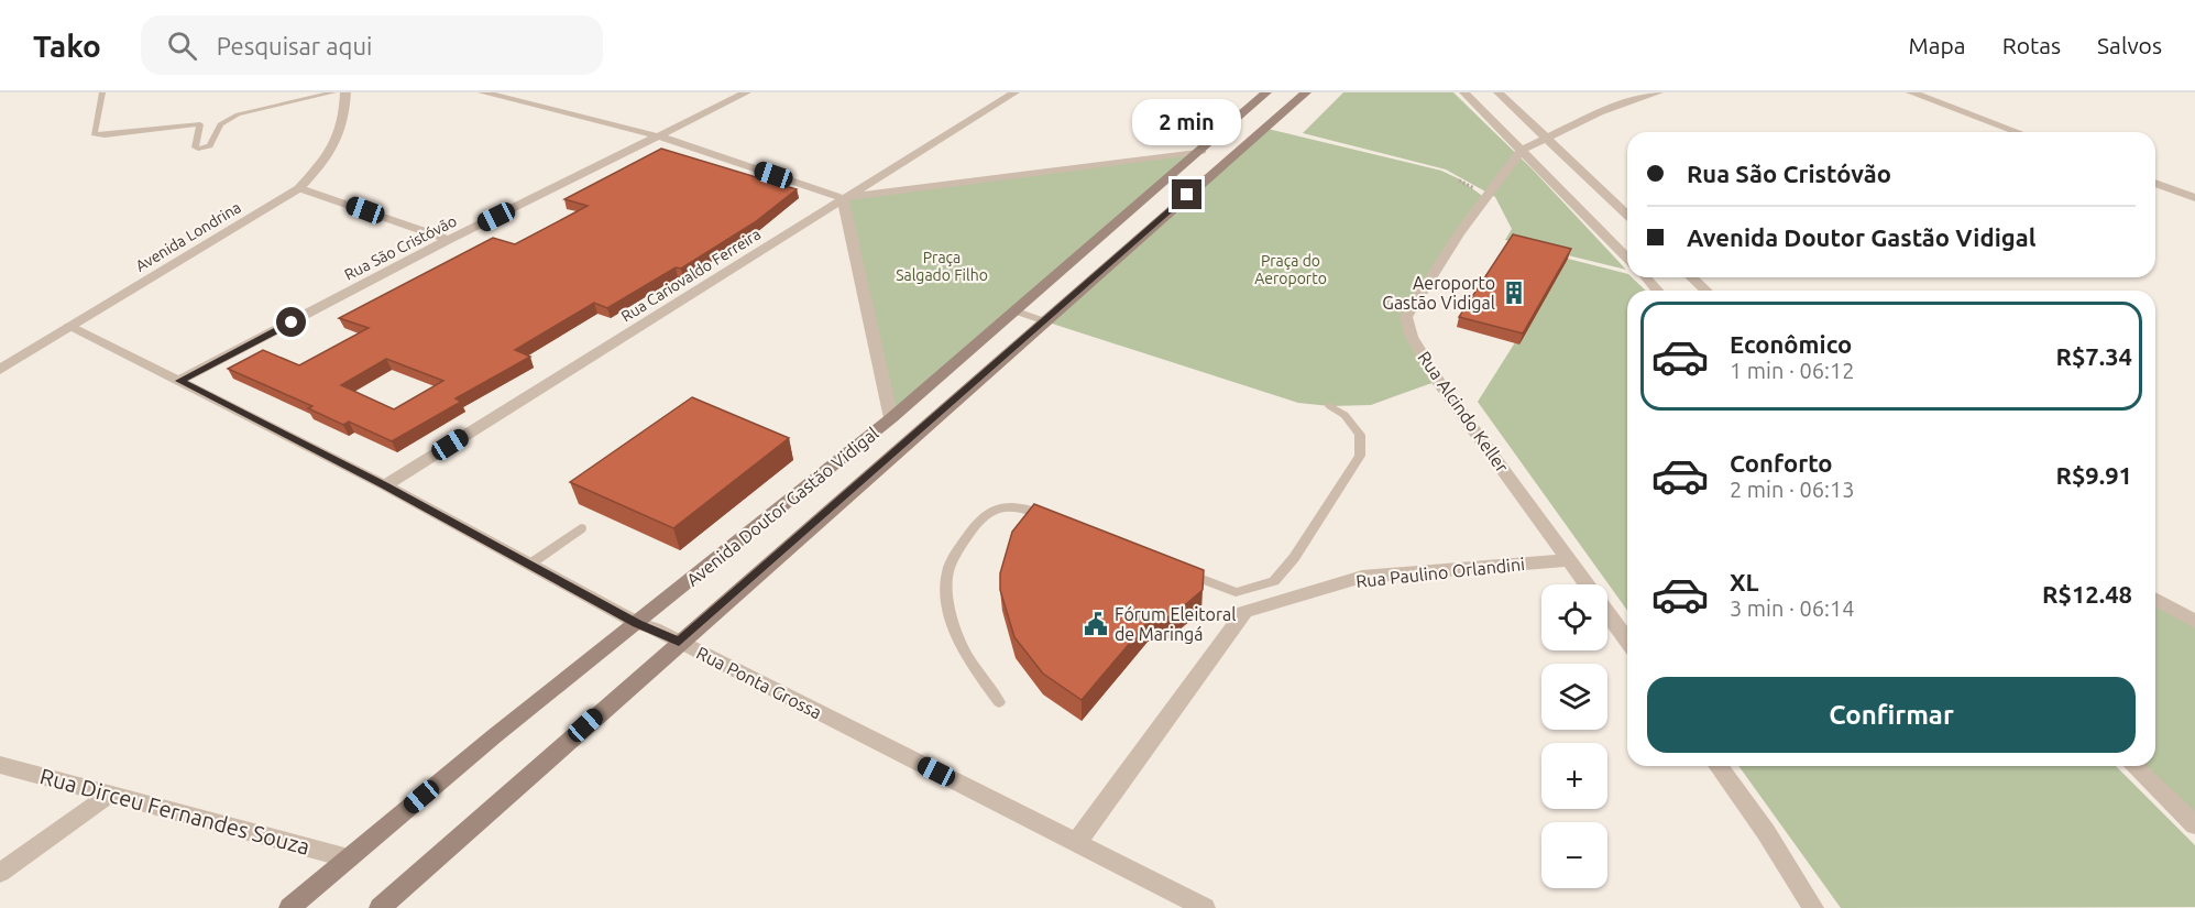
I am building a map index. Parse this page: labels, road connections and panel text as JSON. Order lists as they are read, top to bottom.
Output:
{
  "streets": {
    "main road": ["Avenida Doutor Gastão Vidigal"],
    "street": [
      "Avenida Londrina",
      "Rua São Cristóvão",
      "Rua Cariovaldo Ferreira",
      "Rua Alcindo Keller",
      "Rua Paulino Orlandini",
      "Rua Ponta Grossa",
      "Rua Dirceu Fernandes Souza"
    ]
  },
  "crossings": [
    ["Avenida Londrina", "Rua Ponta Grossa"],
    ["Rua São Cristóvão", "Rua Ponta Grossa"],
    ["Rua Cariovaldo Ferreira", "Rua Ponta Grossa"],
    ["Rua Alcindo Keller", "Rua Paulino Orlandini"],
    ["Avenida Doutor Gastão Vidigal", "Rua Ponta Grossa"],
    ["Avenida Doutor Gastão Vidigal", "Rua Dirceu Fernandes Souza"],
    ["Rua Paulino Orlandini", "Rua Ponta Grossa"]
  ],
  "parks": ["Praça Salgado Filho", "Praça do Aeroporto"],
  "places": {
    "building": ["Aeroporto Gastão Vidigal"],
    "public building": ["Fórum Eleitoral de Maringá"]
  },
  "page": {
    "header": "Tako",
    "search": "Pesquisar aqui",
    "nav": ["Mapa", "Rotas", "Salvos"],
    "bubble": "2 min",
    "banner": ["Rua São Cristóvão", "Avenida Doutor Gastão Vidigal"],
    "list": [
      {
        "name": "Econômico",
        "note": "1 min · 06:12",
        "value": "R$7.34"
      },
      {
        "name": "Conforto",
        "note": "2 min · 06:13",
        "value": "R$9.91"
      },
      {
        "name": "XL",
        "note": "3 min · 06:14",
        "value": "R$12.48"
      }
    ],
    "map_buttons": ["+", "−"],
    "buttons": "Confirmar"
  }
}
